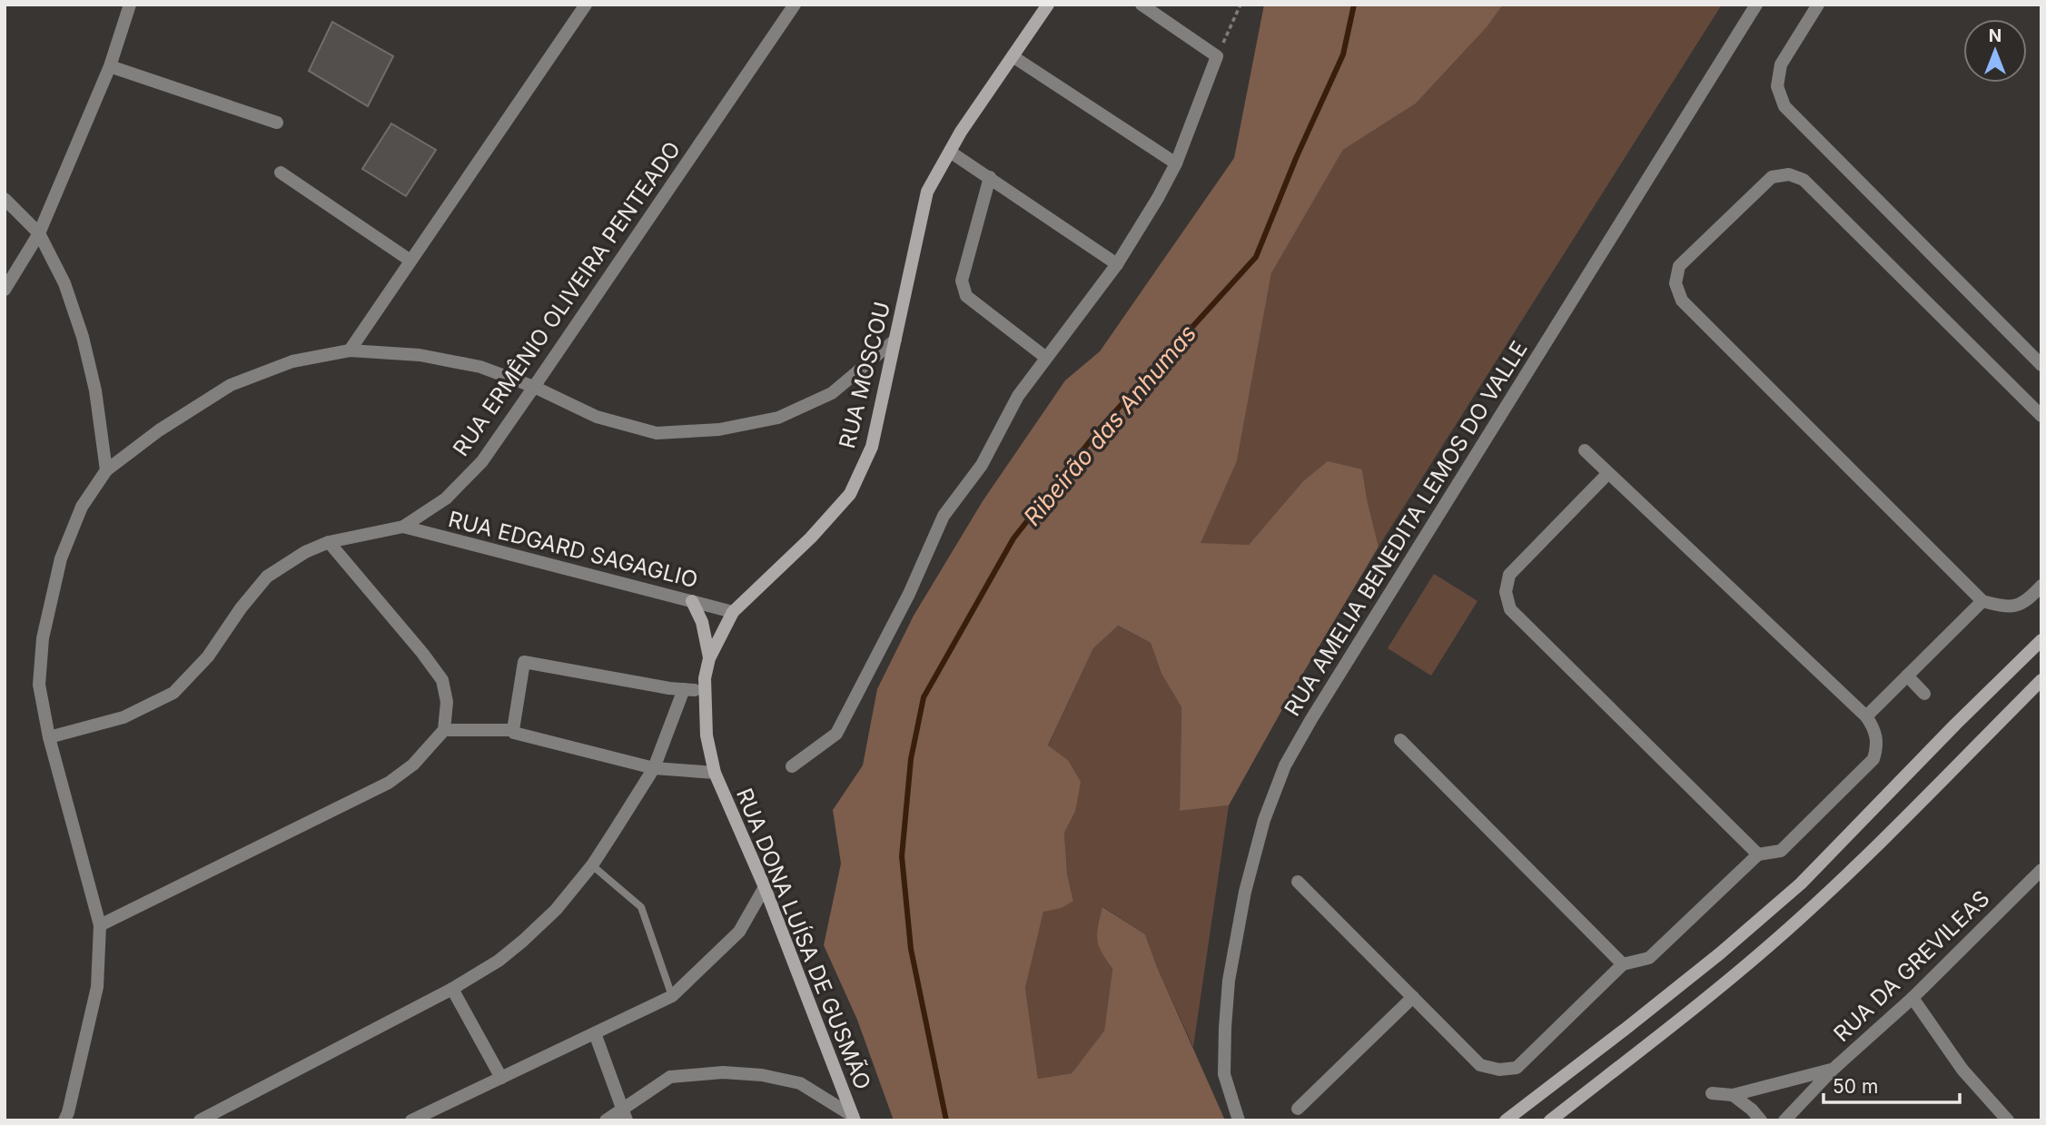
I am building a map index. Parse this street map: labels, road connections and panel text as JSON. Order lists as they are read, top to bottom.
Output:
{
  "streets": {
    "main road": ["RUA MOSCOU", "RUA DONA LUÍSA DE GUSMÃO"],
    "street": [
      "RUA ERMÊNIO OLIVEIRA PENTEADO",
      "RUA AMELIA BENEDITA LEMOS DO VALLE",
      "RUA EDGARD SAGAGLIO",
      "RUA DA GREVILEAS"
    ]
  },
  "crossings": [
    ["RUA ERMÊNIO OLIVEIRA PENTEADO", "RUA EDGARD SAGAGLIO"],
    ["RUA MOSCOU", "RUA EDGARD SAGAGLIO"],
    ["RUA MOSCOU", "RUA DONA LUÍSA DE GUSMÃO"]
  ],
  "water": ["Ribeirão das Anhumas"],
  "scale_bar": "50 m",
  "north": "top"
}
